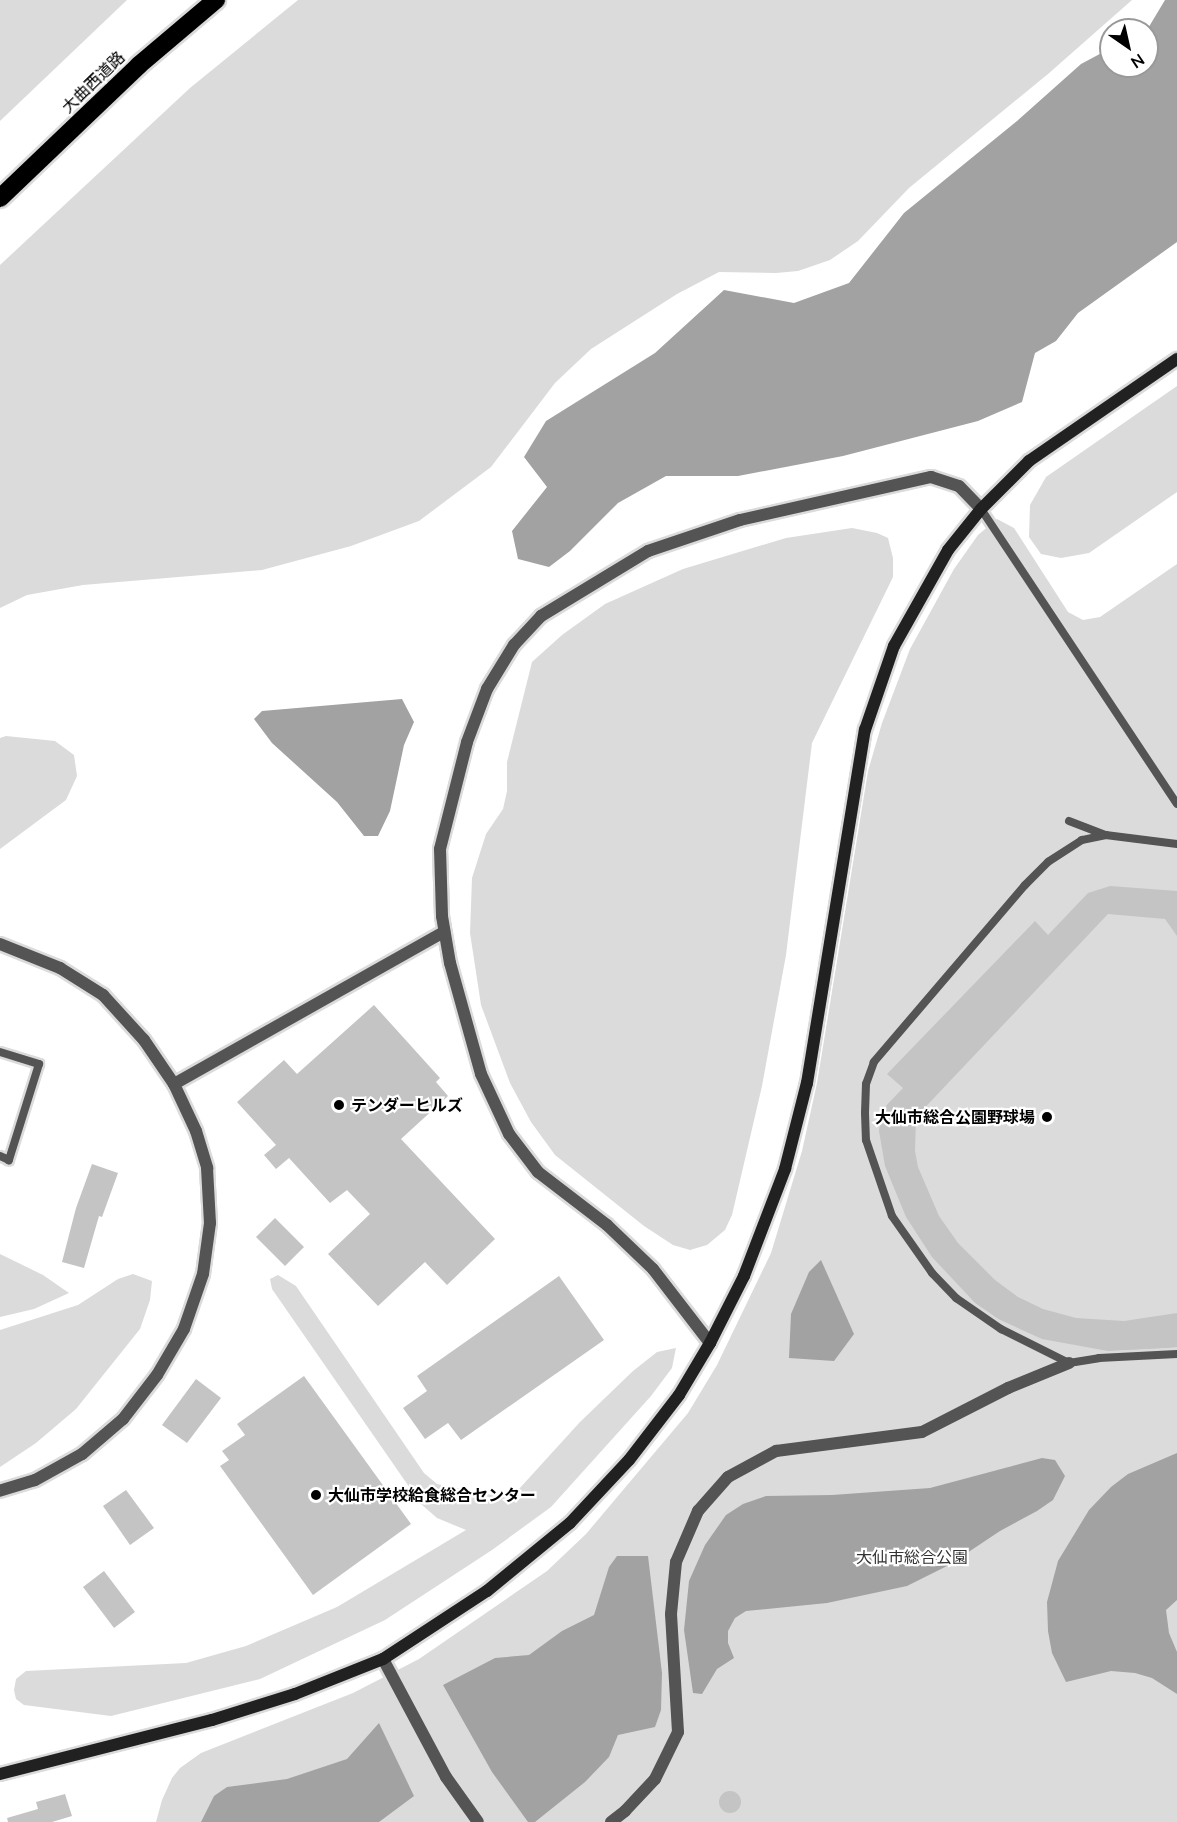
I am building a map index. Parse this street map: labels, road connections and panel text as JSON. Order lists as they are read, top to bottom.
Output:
{
  "streets": {
    "highway": ["大曲西道路"]
  },
  "parks": ["大仙市総合公園"],
  "places": ["テンダーヒルズ", "大仙市総合公園野球場", "大仙市学校給食総合センター"],
  "north": "bottom right"
}
